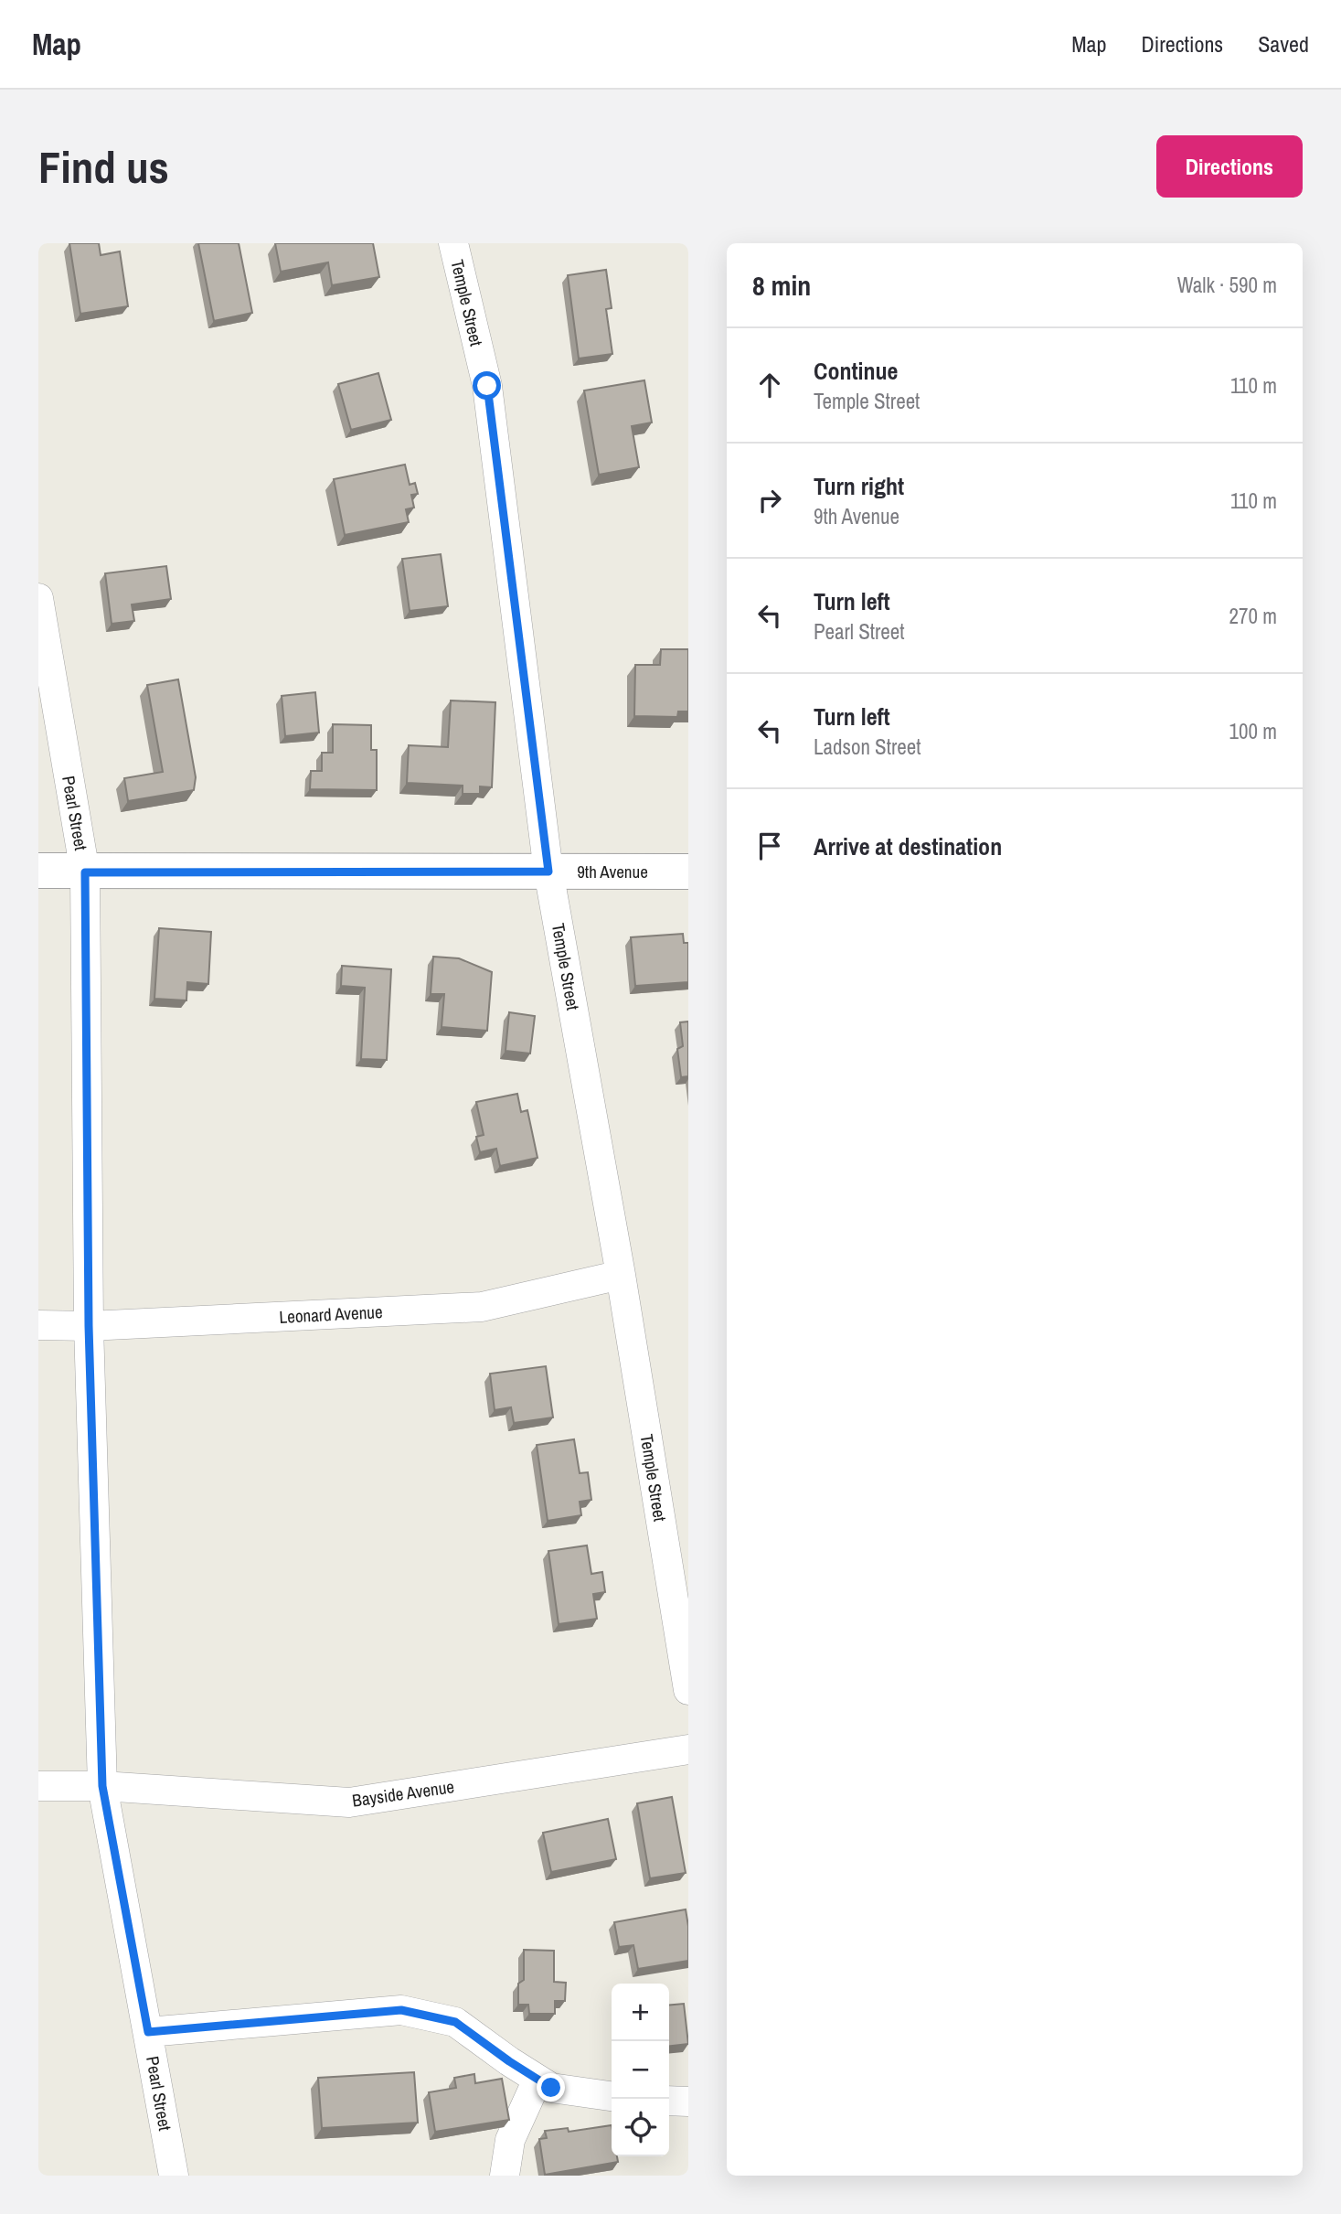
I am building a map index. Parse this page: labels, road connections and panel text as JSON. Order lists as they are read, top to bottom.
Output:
{
  "streets": {
    "street": [
      "Temple Street",
      "Pearl Street",
      "9th Avenue",
      "Leonard Avenue",
      "Bayside Avenue"
    ]
  },
  "crossings": [
    ["Temple Street", "9th Avenue"],
    ["Temple Street", "Leonard Avenue"],
    ["Pearl Street", "9th Avenue"],
    ["Pearl Street", "Leonard Avenue"],
    ["Pearl Street", "Bayside Avenue"]
  ],
  "page": {
    "header": "Map",
    "nav": ["Map", "Directions", "Saved"],
    "buttons": "Directions",
    "title": "Find us",
    "heading": ["8 min", "Walk · 590 m"],
    "list": [
      ["Continue", "Temple Street", "110 m"],
      ["Turn right", "9th Avenue", "110 m"],
      ["Turn left", "Pearl Street", "270 m"],
      ["Turn left", "Ladson Street", "100 m"],
      "Arrive at destination"
    ],
    "map_buttons": ["+", "−"]
  }
}
